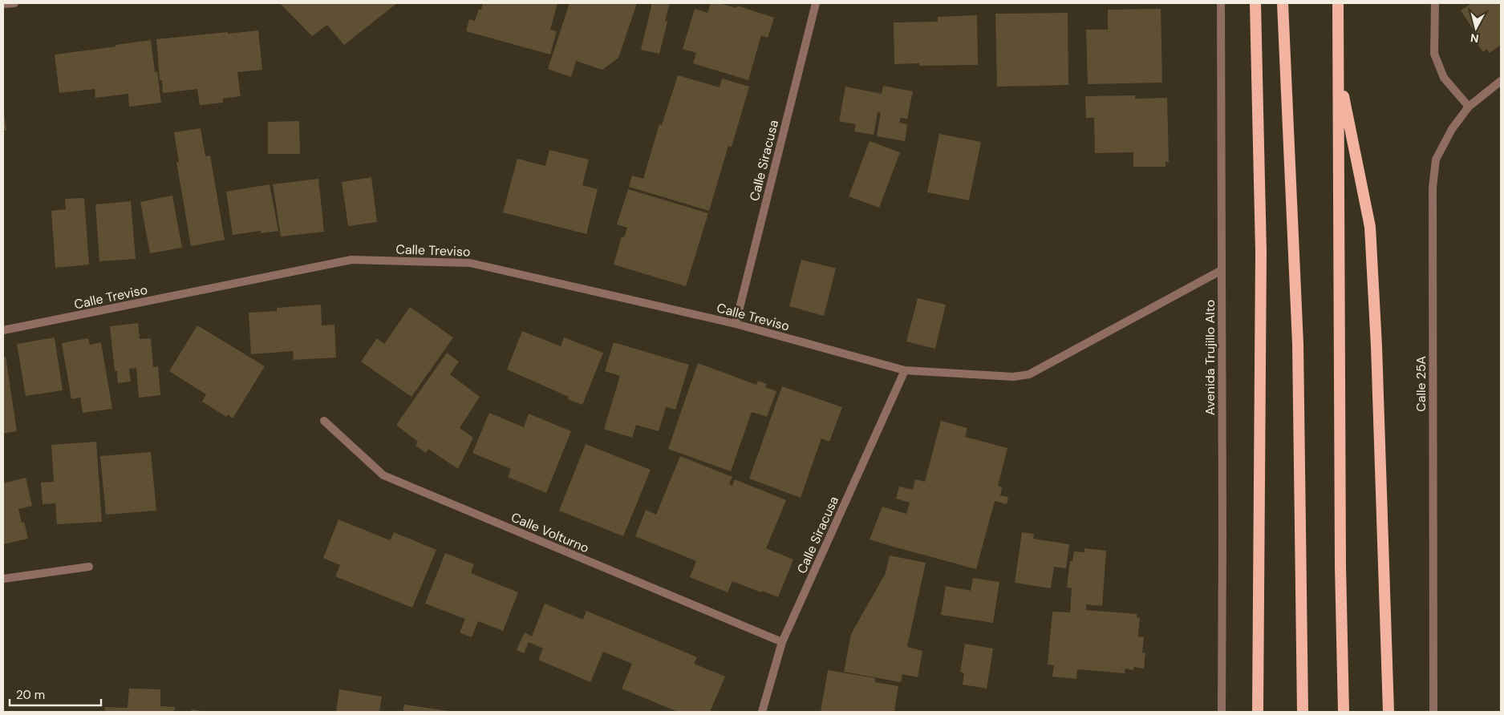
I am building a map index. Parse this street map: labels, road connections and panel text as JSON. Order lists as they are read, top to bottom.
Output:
{
  "streets": {
    "street": [
      "Calle Siracusa",
      "Calle Treviso",
      "Avenida Trujillo Alto",
      "Calle 25A",
      "Calle Volturno"
    ]
  },
  "crossings": [
    ["Calle Siracusa", "Calle Treviso"],
    ["Calle Siracusa", "Calle Volturno"],
    ["Calle Treviso", "Avenida Trujillo Alto"]
  ],
  "scale_bar": "20 m",
  "north": "bottom"
}
